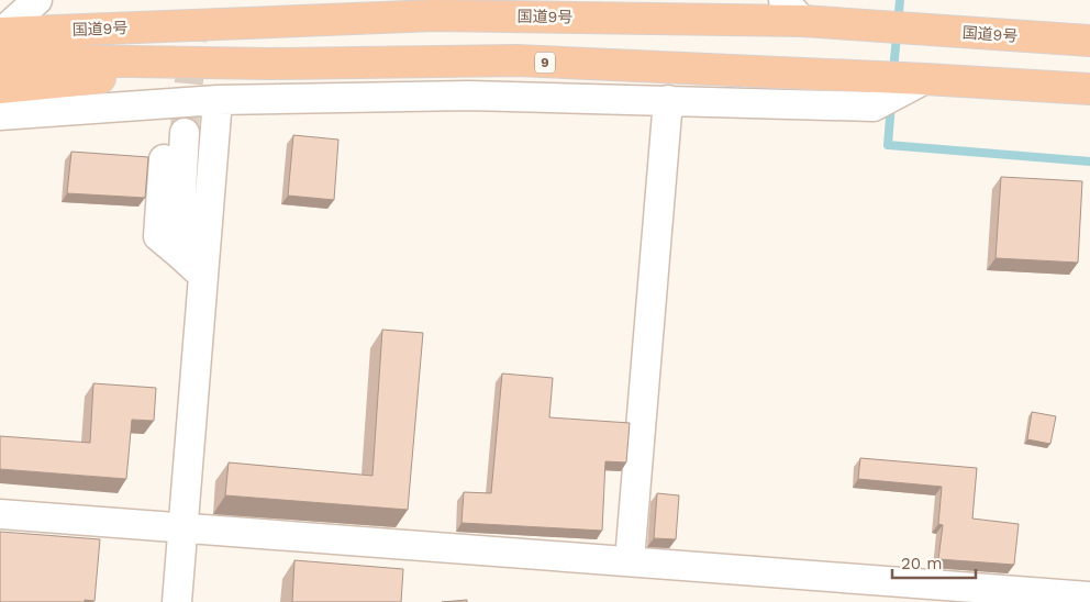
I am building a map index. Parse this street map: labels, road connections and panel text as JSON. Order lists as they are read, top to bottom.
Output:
{
  "streets": {
    "highway": ["国道9号", "9"]
  },
  "crossings": [
    ["国道9号", "9"]
  ],
  "scale_bar": "20 m"
}
